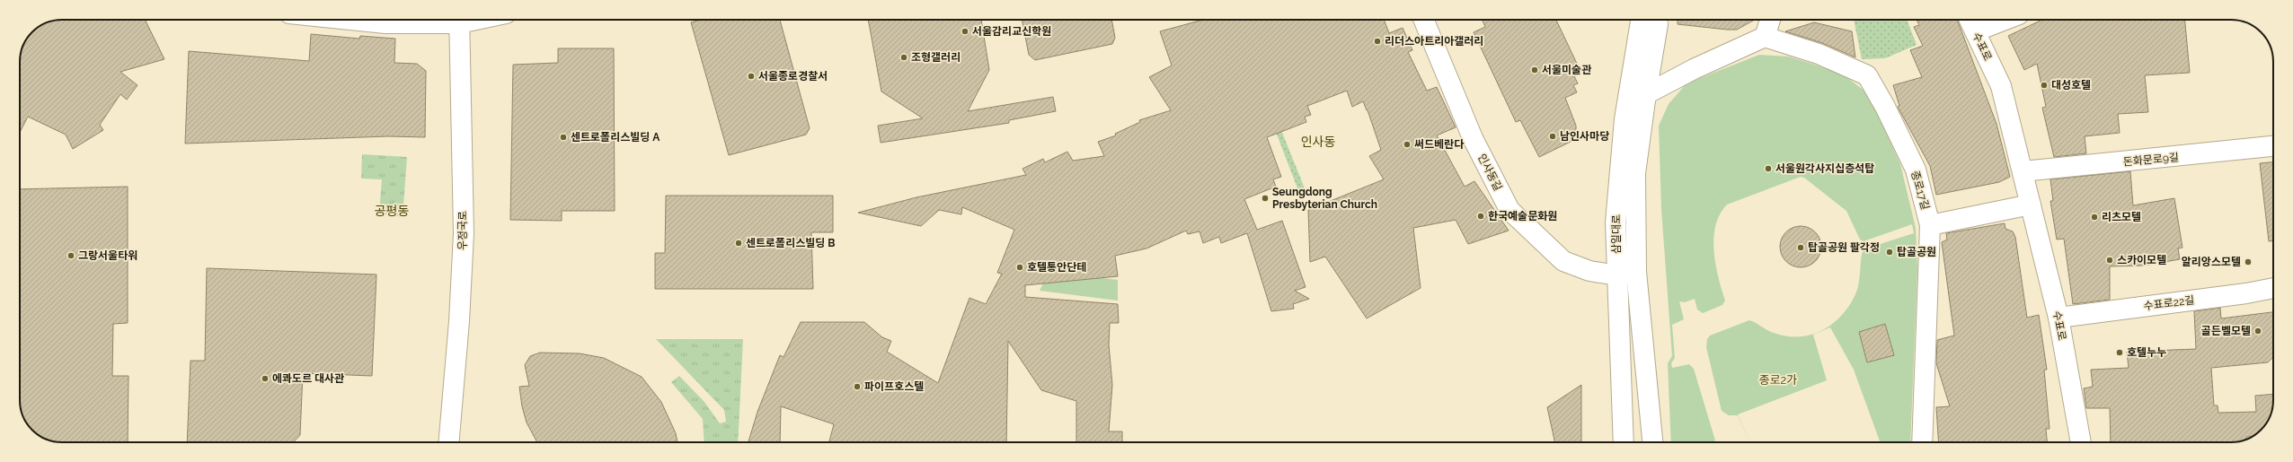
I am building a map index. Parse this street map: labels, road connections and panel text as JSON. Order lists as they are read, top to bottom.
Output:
{
  "streets": {
    "street": [
      "수표로",
      "돈화문로9길",
      "인사동길",
      "종로17길",
      "우정국로",
      "삼일대로",
      "수표로22길"
    ]
  },
  "crossings": [
    ["수표로", "돈화문로9길"],
    ["수표로", "수표로22길"],
    ["인사동길", "삼일대로"]
  ],
  "districts": ["인사동", "공평동", "종로2가"],
  "places": [
    "서울감리교신학원",
    "리더스아트리아갤러리",
    "조형갤러리",
    "서울미술관",
    "서울종로경찰서",
    "대성호텔",
    "남인사마당",
    "센트로폴리스빌딩 A",
    "써드베란다",
    "서울원각사지십층석탑",
    "Seungdong Presbyterian Church",
    "한국예술문화원",
    "리츠모텔",
    "센트로폴리스빌딩 B",
    "탑골공원 팔각정",
    "탑골공원",
    "그랑서울타워",
    "스카이모텔",
    "알리앙스모텔",
    "호텔통안단테",
    "골든벨모텔",
    "호텔누누",
    "에콰도르 대사관",
    "파이프호스텔"
  ]
}
